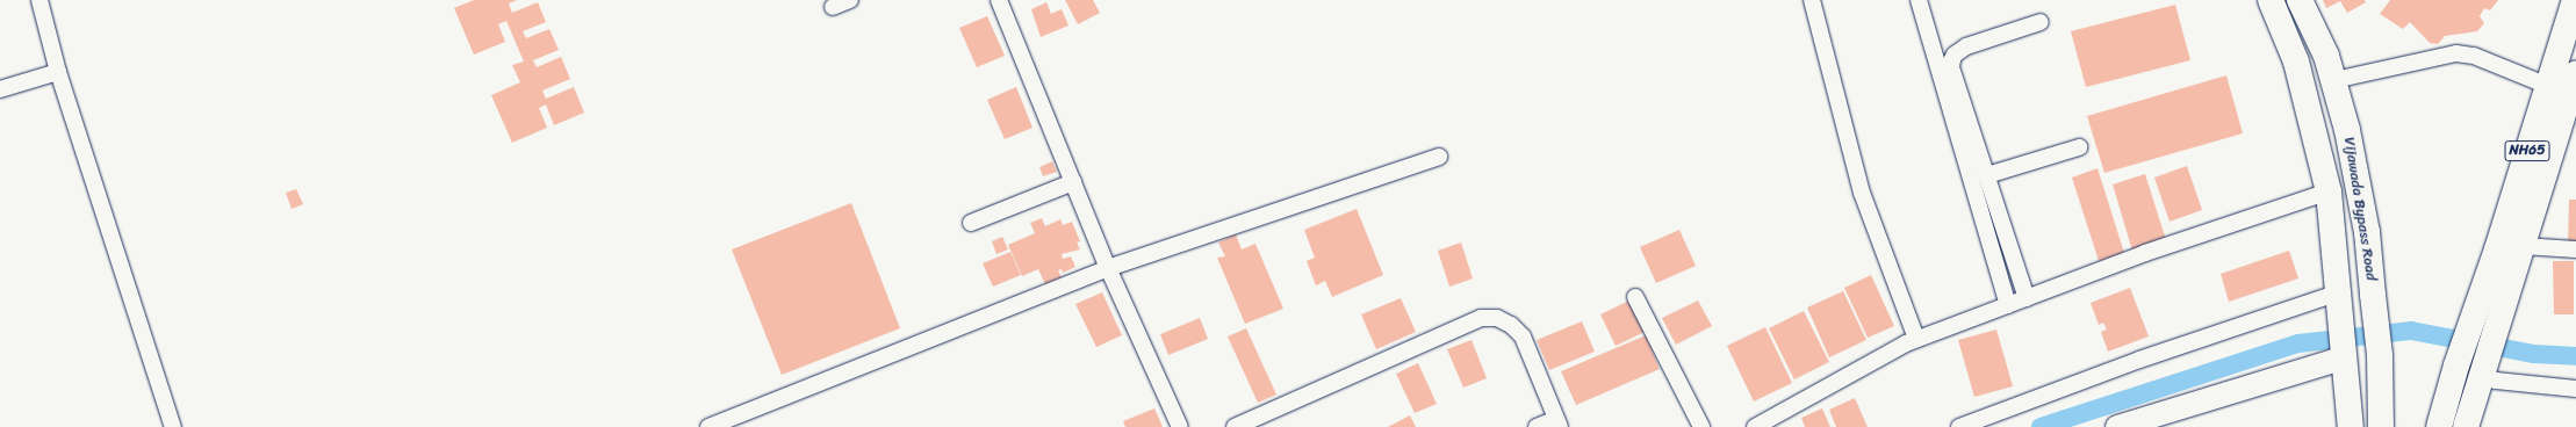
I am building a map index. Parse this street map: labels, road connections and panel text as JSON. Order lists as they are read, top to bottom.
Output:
{
  "streets": {
    "main road": ["NH65", "Vijawada Bypass Road"]
  }
}
